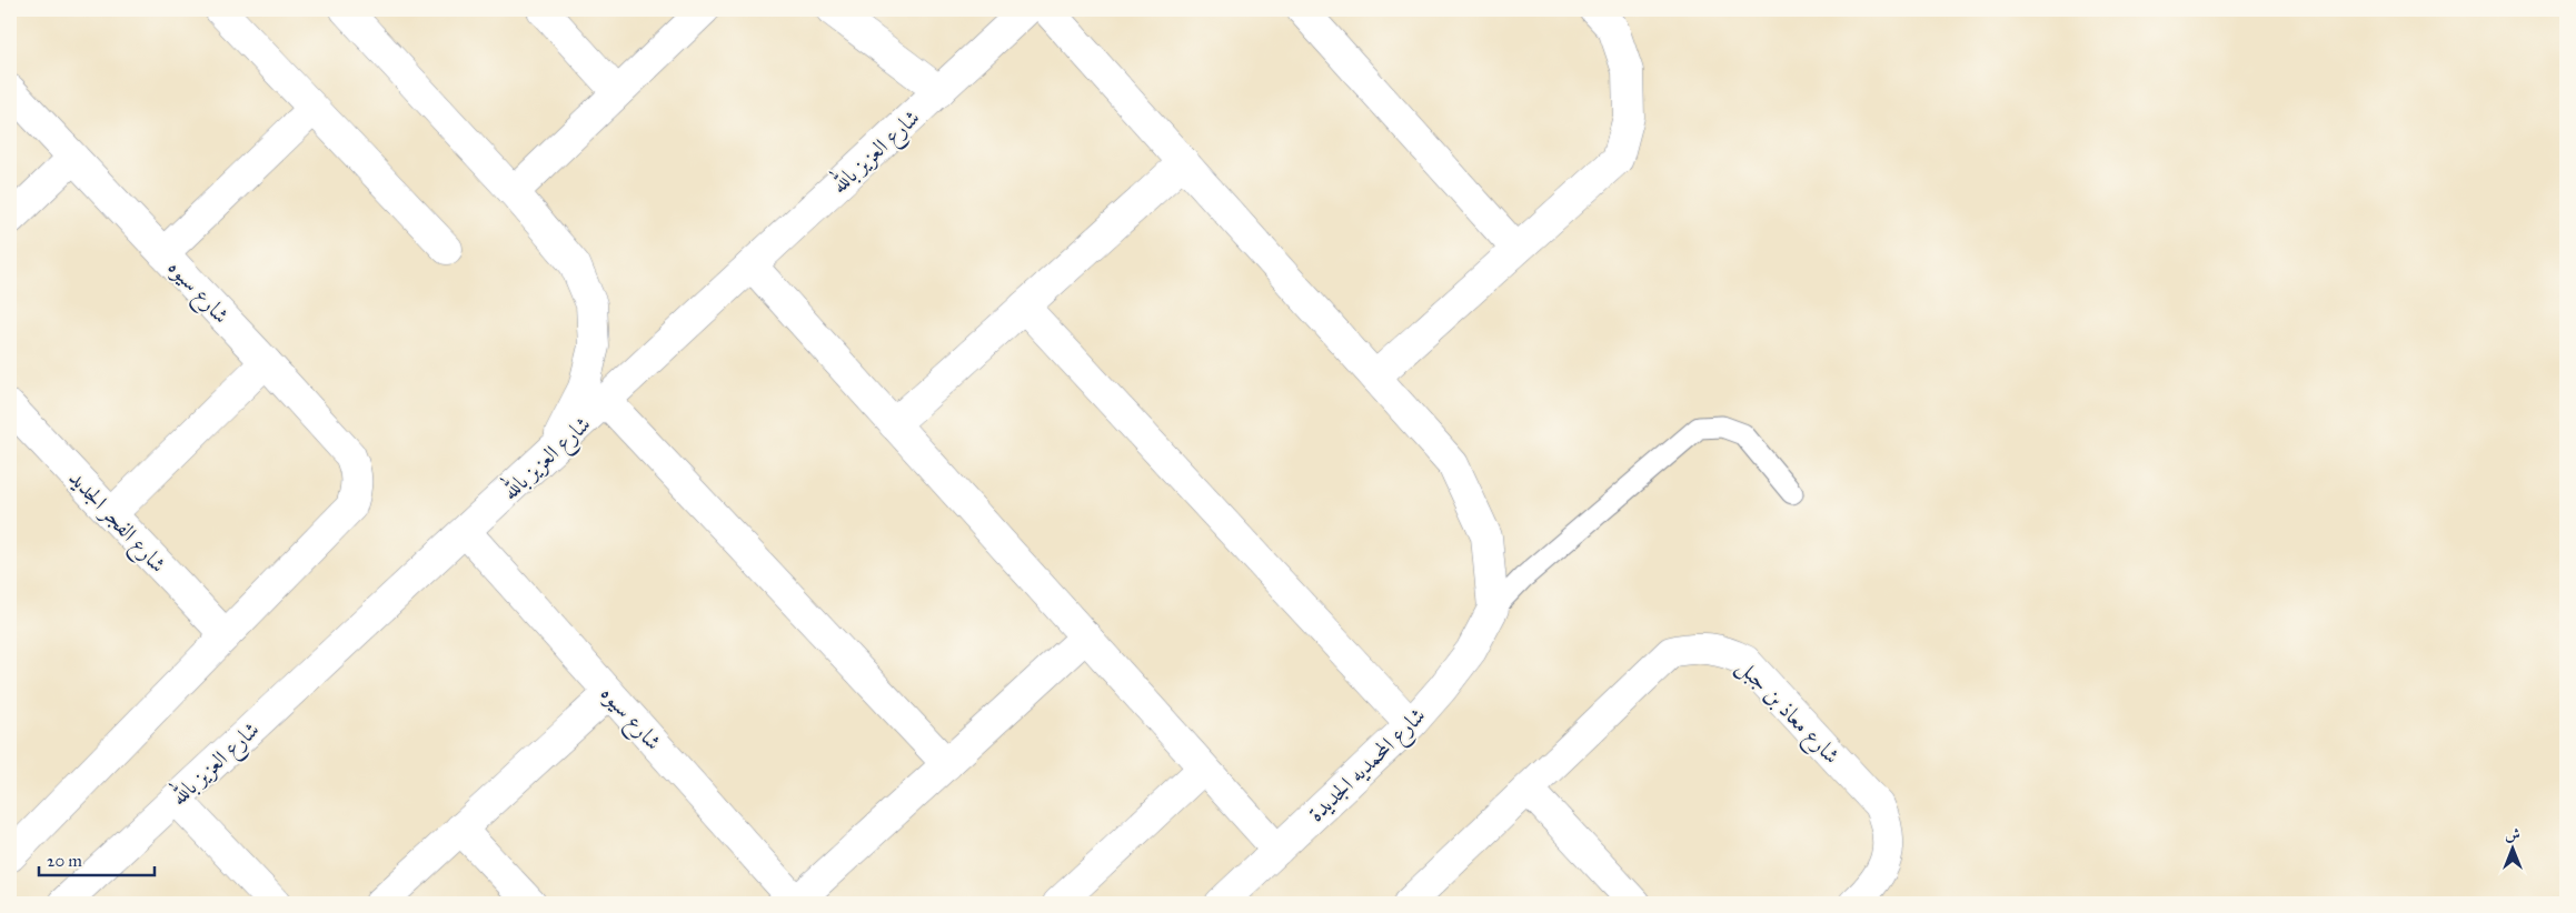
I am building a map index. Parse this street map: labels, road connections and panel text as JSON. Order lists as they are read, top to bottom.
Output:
{
  "streets": {
    "street": [
      "شارع العزيز بالله",
      "شارع سيوه",
      "شارع الفجر الجديد",
      "شارع معاذ بن جبل",
      "شارع المحمديه الجديدة"
    ]
  },
  "crossings": [
    ["شارع العزيز بالله", "شارع سيوه"],
    ["شارع سيوه", "شارع الفجر الجديد"]
  ],
  "scale_bar": "20 m",
  "north": "top"
}
